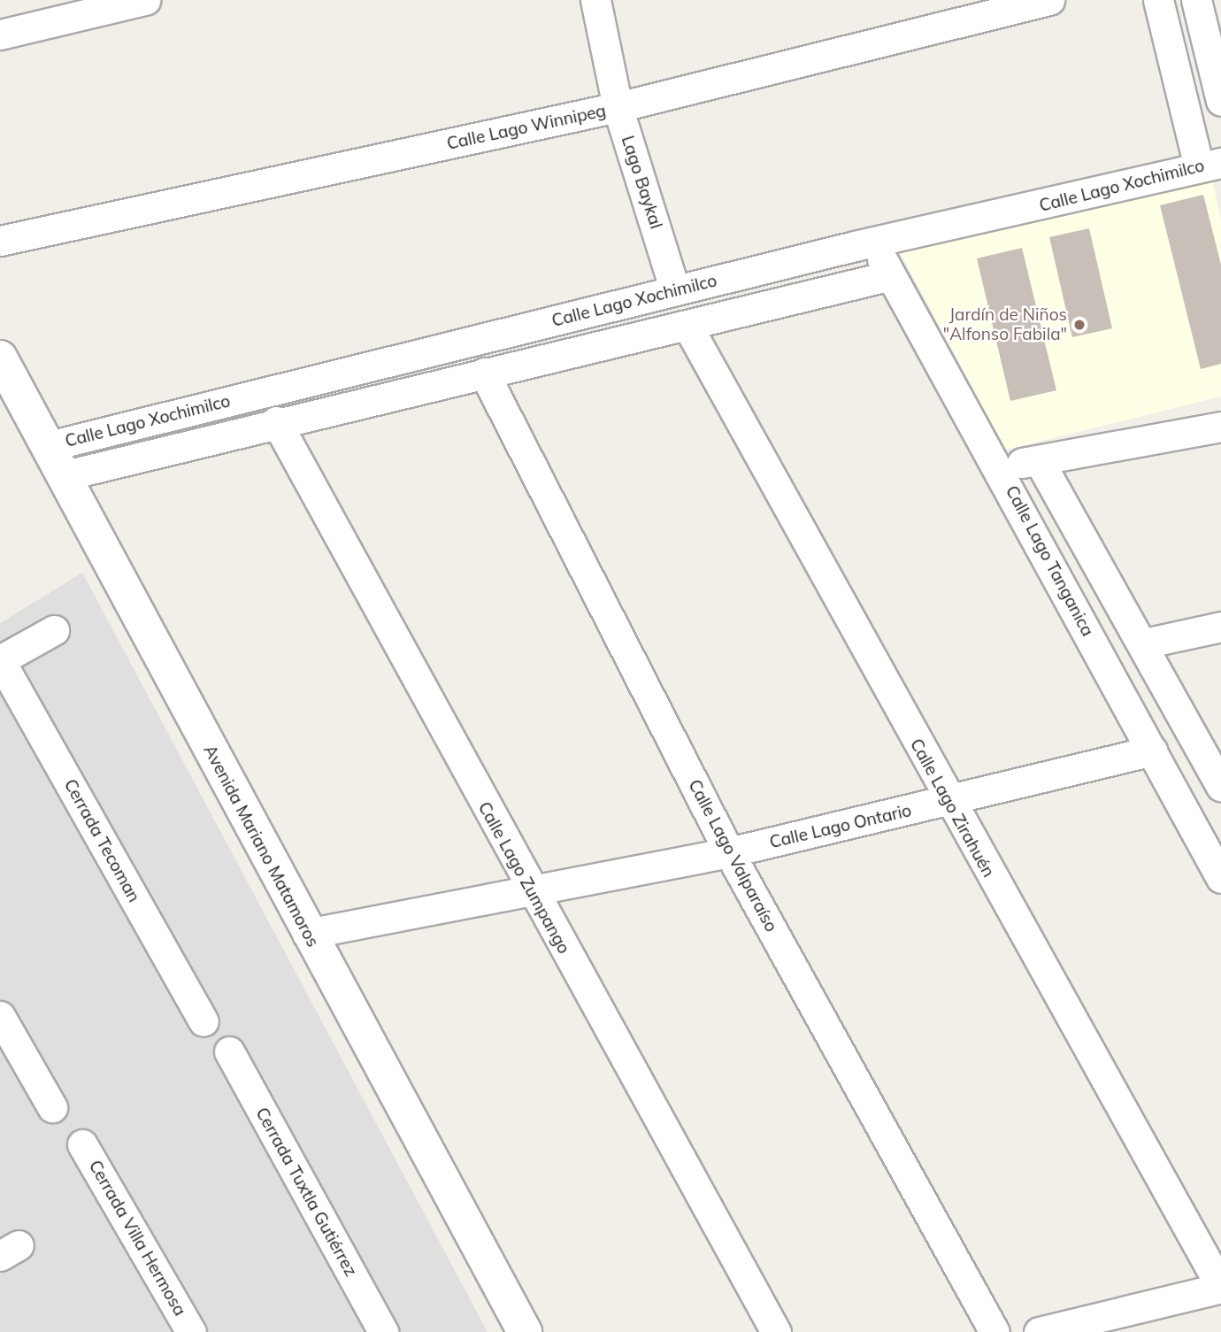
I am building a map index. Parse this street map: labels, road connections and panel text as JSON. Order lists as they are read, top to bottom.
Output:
{
  "streets": {
    "street": [
      "Calle Lago Winnipeg",
      "Lago Baykal",
      "Calle Lago Xochimilco",
      "Calle Lago Tanganica",
      "Calle Lago Zirahuén",
      "Calle Lago Ontario",
      "Cerrada Tecoman",
      "Avenida Mariano Matamoros",
      "Calle Lago Valparaíso",
      "Calle Lago Zumpango",
      "Cerrada Tuxtla Gutiérrez",
      "Cerrada Villa Hermosa"
    ]
  },
  "crossings": [
    ["Calle Lago Winnipeg", "Lago Baykal"],
    ["Lago Baykal", "Calle Lago Xochimilco"],
    ["Calle Lago Xochimilco", "Calle Lago Tanganica"],
    ["Calle Lago Xochimilco", "Calle Lago Zirahuén"],
    ["Calle Lago Xochimilco", "Avenida Mariano Matamoros"],
    ["Calle Lago Xochimilco", "Calle Lago Valparaíso"],
    ["Calle Lago Xochimilco", "Calle Lago Zumpango"],
    ["Calle Lago Tanganica", "Calle Lago Ontario"],
    ["Calle Lago Zirahuén", "Calle Lago Ontario"],
    ["Calle Lago Ontario", "Avenida Mariano Matamoros"],
    ["Calle Lago Ontario", "Calle Lago Valparaíso"],
    ["Calle Lago Ontario", "Calle Lago Zumpango"]
  ],
  "places": ["Jardín de Niños \"Alfonso Fabila\""]
}
